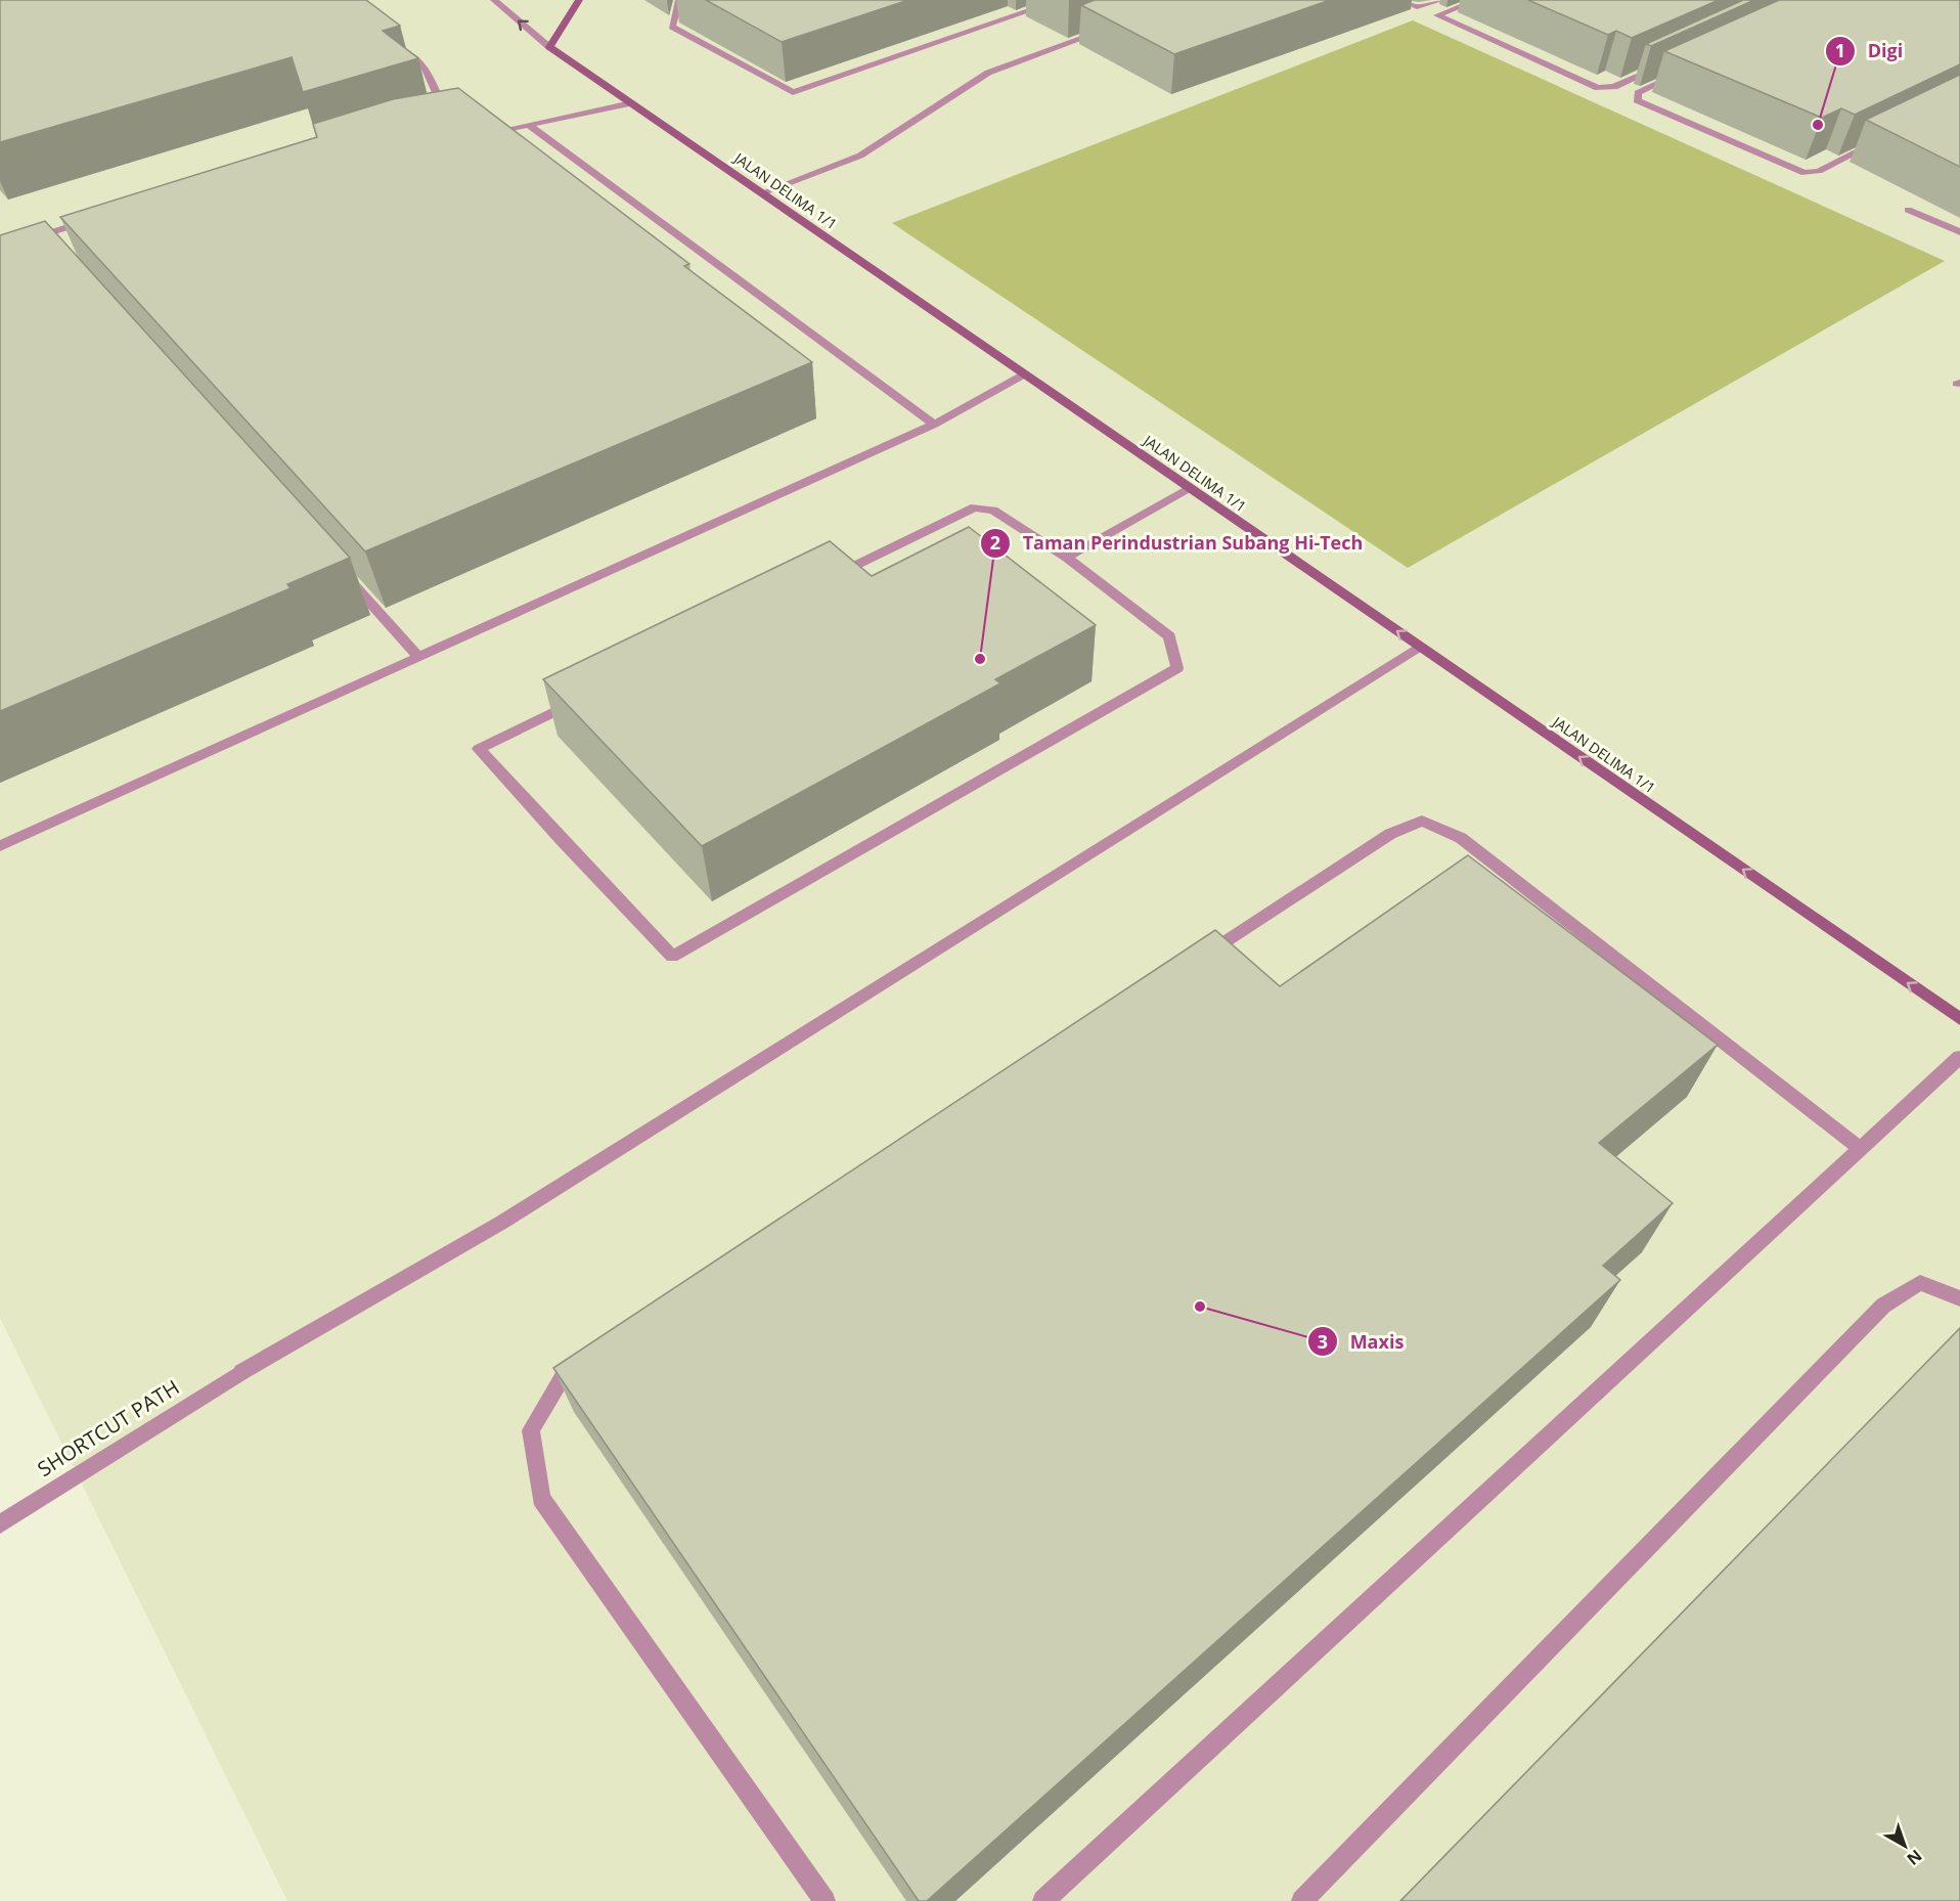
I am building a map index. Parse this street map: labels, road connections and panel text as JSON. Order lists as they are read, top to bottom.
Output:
{
  "streets": {
    "street": ["JALAN DELIMA 1/1", "SHORTCUT PATH"]
  },
  "crossings": [
    ["JALAN DELIMA 1/1", "SHORTCUT PATH"]
  ],
  "one_way": ["JALAN DELIMA 1/1"],
  "places": ["Digi", "Taman Perindustrian Subang Hi-Tech", "Maxis"],
  "north": "bottom right"
}
